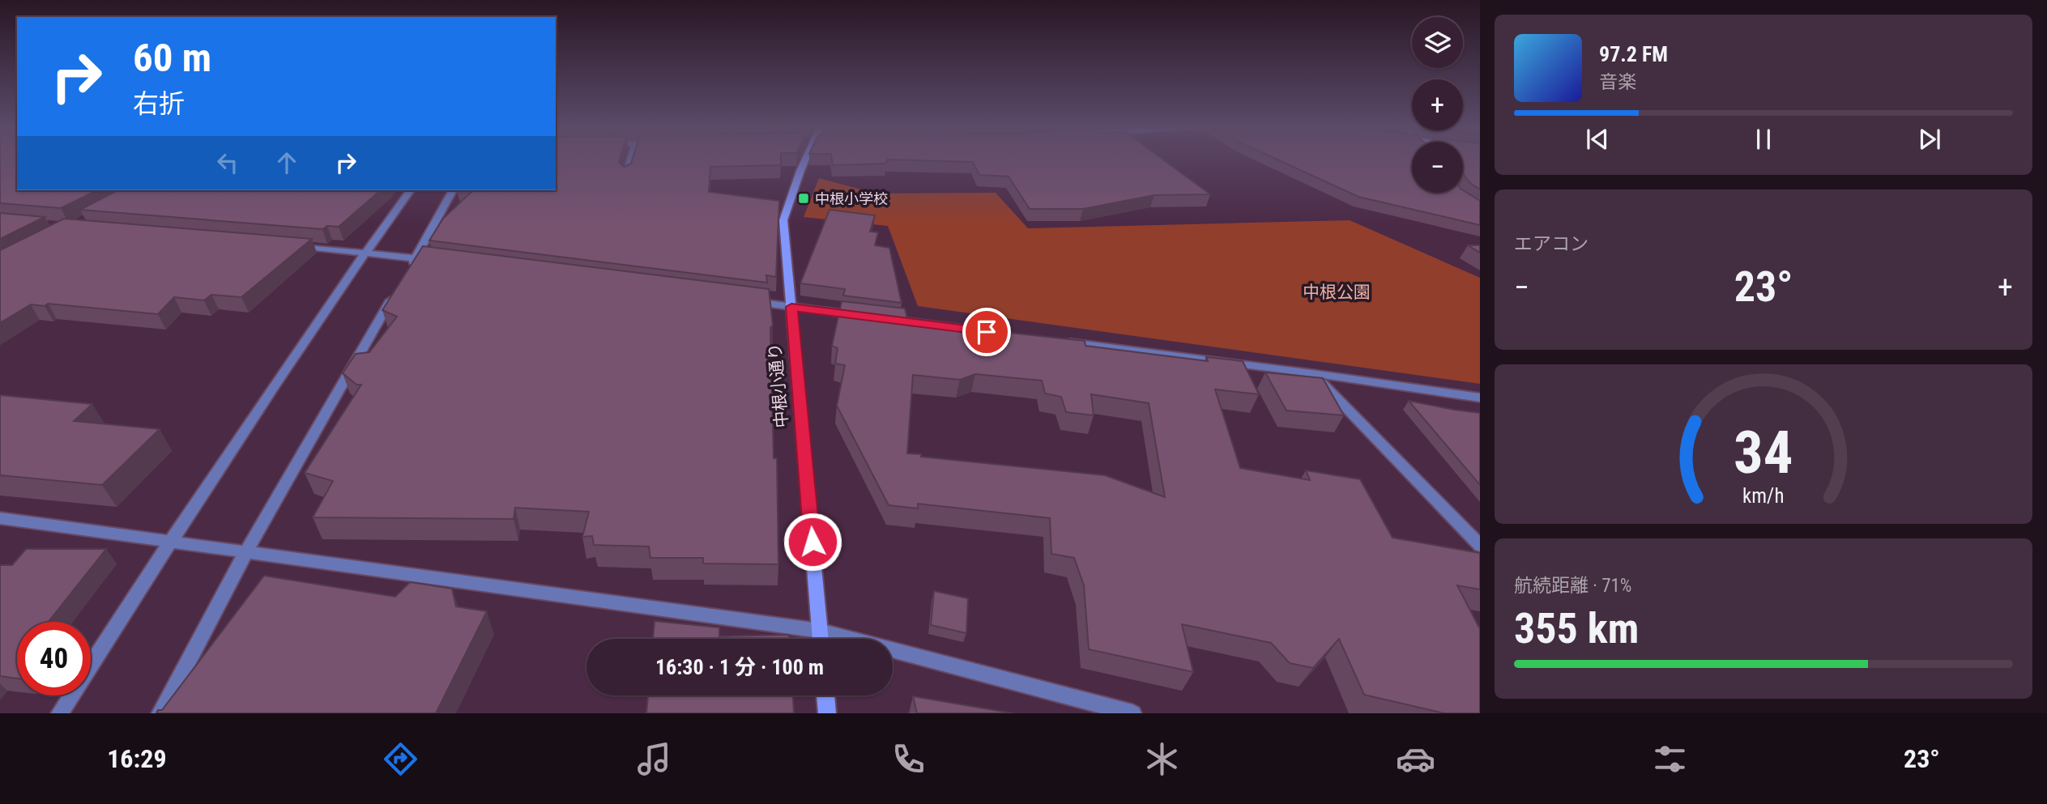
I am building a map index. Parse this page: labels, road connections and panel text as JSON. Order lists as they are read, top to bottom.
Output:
{
  "streets": {
    "street": ["中根小通り"]
  },
  "parks": ["中根公園"],
  "places": {
    "transit": ["中根小学校"]
  },
  "page": {
    "map_buttons": ["+", "−"],
    "turn": ["60 m", "右折"],
    "song": ["97.2 FM", "音楽"],
    "tile": [
      "エアコン",
      ["航続距離 · 71%", "355 km"]
    ],
    "heat": ["−", "23°", "+"],
    "limit": "40",
    "trip": "16:30 · 1 分 · 100 m",
    "tabs": ["16:29", "23°"],
    "gauge": ["34", "km/h"]
  }
}
